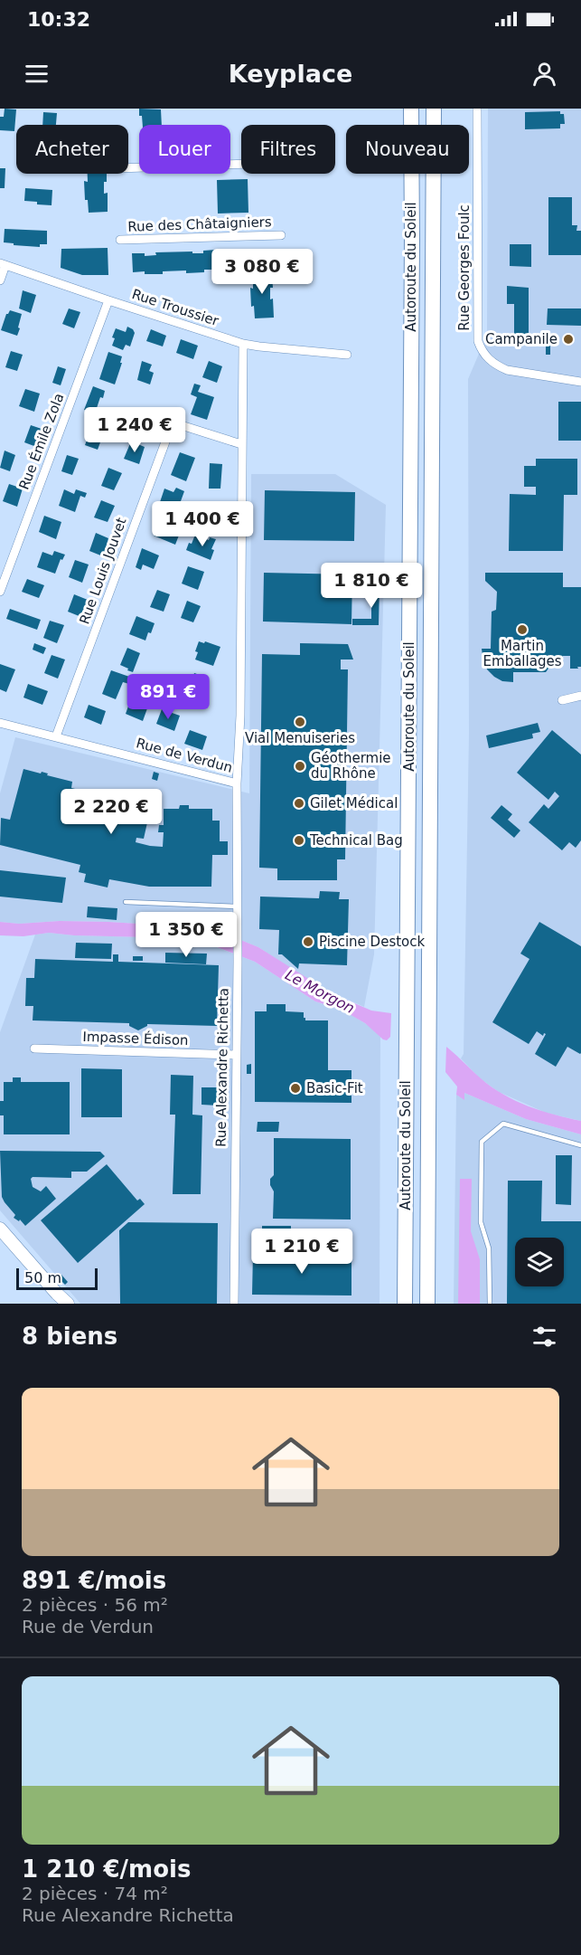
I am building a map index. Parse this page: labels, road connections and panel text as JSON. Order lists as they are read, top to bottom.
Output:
{
  "streets": {
    "highway": ["Autoroute du Soleil"],
    "street": [
      "Rue des Châtaigniers",
      "Rue Georges Foulc",
      "Rue Troussier",
      "Rue Émile Zola",
      "Rue Louis Jouvet",
      "Rue de Verdun",
      "Impasse Édison",
      "Rue Alexandre Richetta"
    ]
  },
  "crossings": [
    ["Rue Troussier", "Rue Émile Zola"],
    ["Rue Troussier", "Rue Alexandre Richetta"],
    ["Rue Louis Jouvet", "Rue de Verdun"],
    ["Rue Louis Jouvet", "Rue Alexandre Richetta"],
    ["Rue de Verdun", "Rue Alexandre Richetta"],
    ["Impasse Édison", "Rue Alexandre Richetta"]
  ],
  "water": ["Le Morgon"],
  "places": [
    "Campanile",
    "Martin Emballages",
    "Vial Menuiseries",
    "Géothermie du Rhône",
    "Gilet Médical",
    "Technical Bag",
    "Piscine Destock",
    "Basic-Fit"
  ],
  "scale_bar": "50 m",
  "page": {
    "status": "10:32",
    "header": "Keyplace",
    "chip": [
      "Acheter",
      "Louer",
      "Filtres",
      "Nouveau"
    ],
    "price": [
      "3 080 €",
      "1 240 €",
      "1 400 €",
      "1 810 €",
      "891 €",
      "2 220 €",
      "1 350 €",
      "1 210 €"
    ],
    "scale": "50 m",
    "heading": "8 biens",
    "list": [
      {
        "name": "891 €/mois",
        "note": "2 pièces · 56 m² · Rue de Verdun"
      },
      {
        "name": "1 210 €/mois",
        "note": "2 pièces · 74 m² · Rue Alexandre Richetta"
      }
    ]
  }
}
